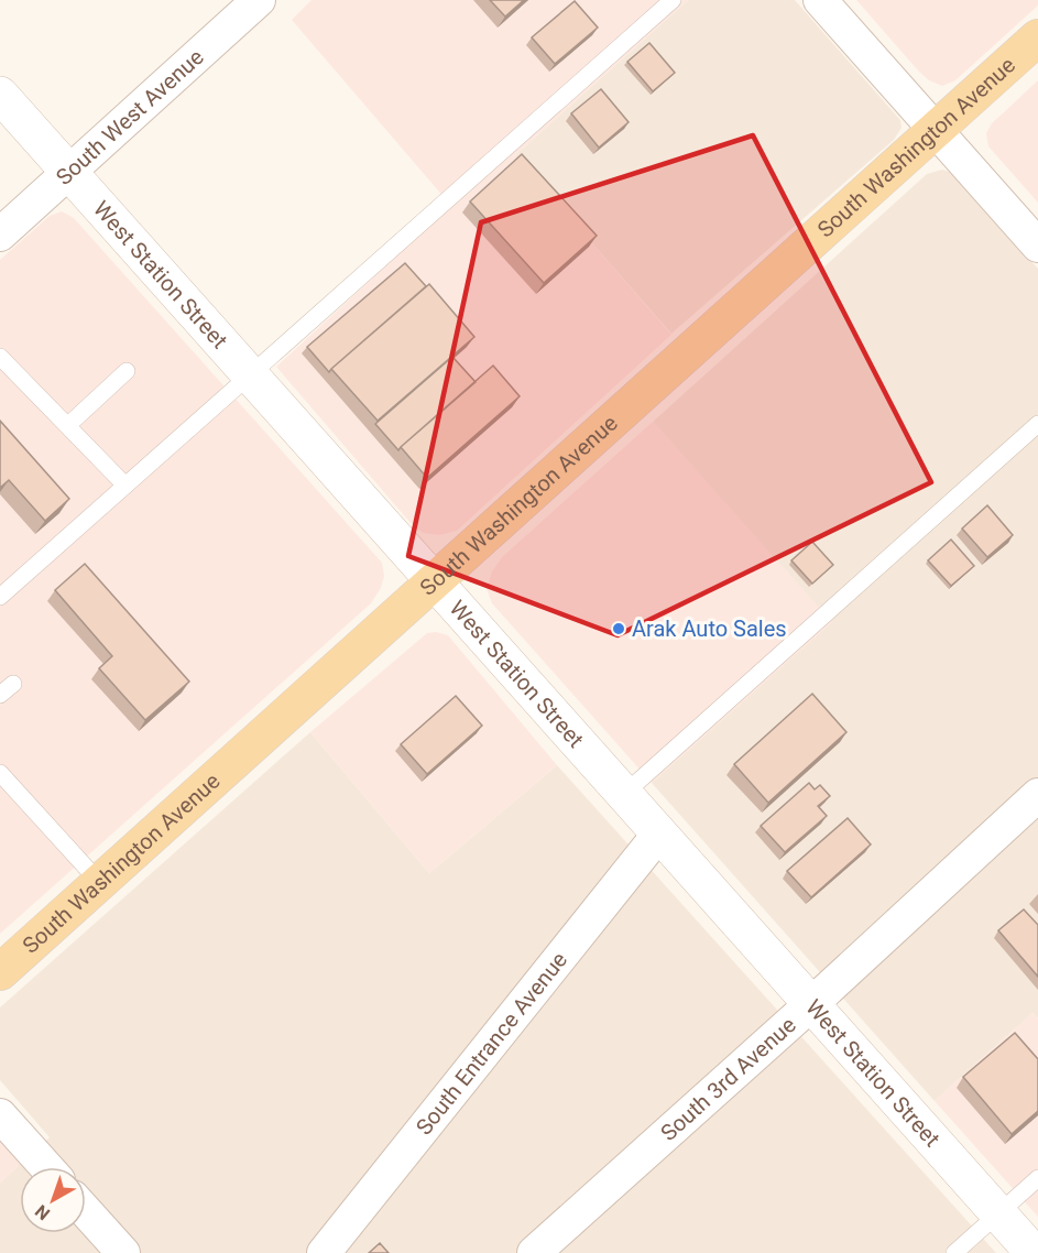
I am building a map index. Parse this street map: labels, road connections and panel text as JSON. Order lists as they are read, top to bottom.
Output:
{
  "streets": {
    "main road": ["South Washington Avenue", "West Station Street"],
    "street": ["South West Avenue", "South Entrance Avenue", "South 3rd Avenue"]
  },
  "crossings": [
    ["South West Avenue", "West Station Street"],
    ["South Washington Avenue", "West Station Street"],
    ["West Station Street", "South Entrance Avenue"],
    ["West Station Street", "South 3rd Avenue"]
  ],
  "places": ["Arak Auto Sales"],
  "north": "bottom left"
}
